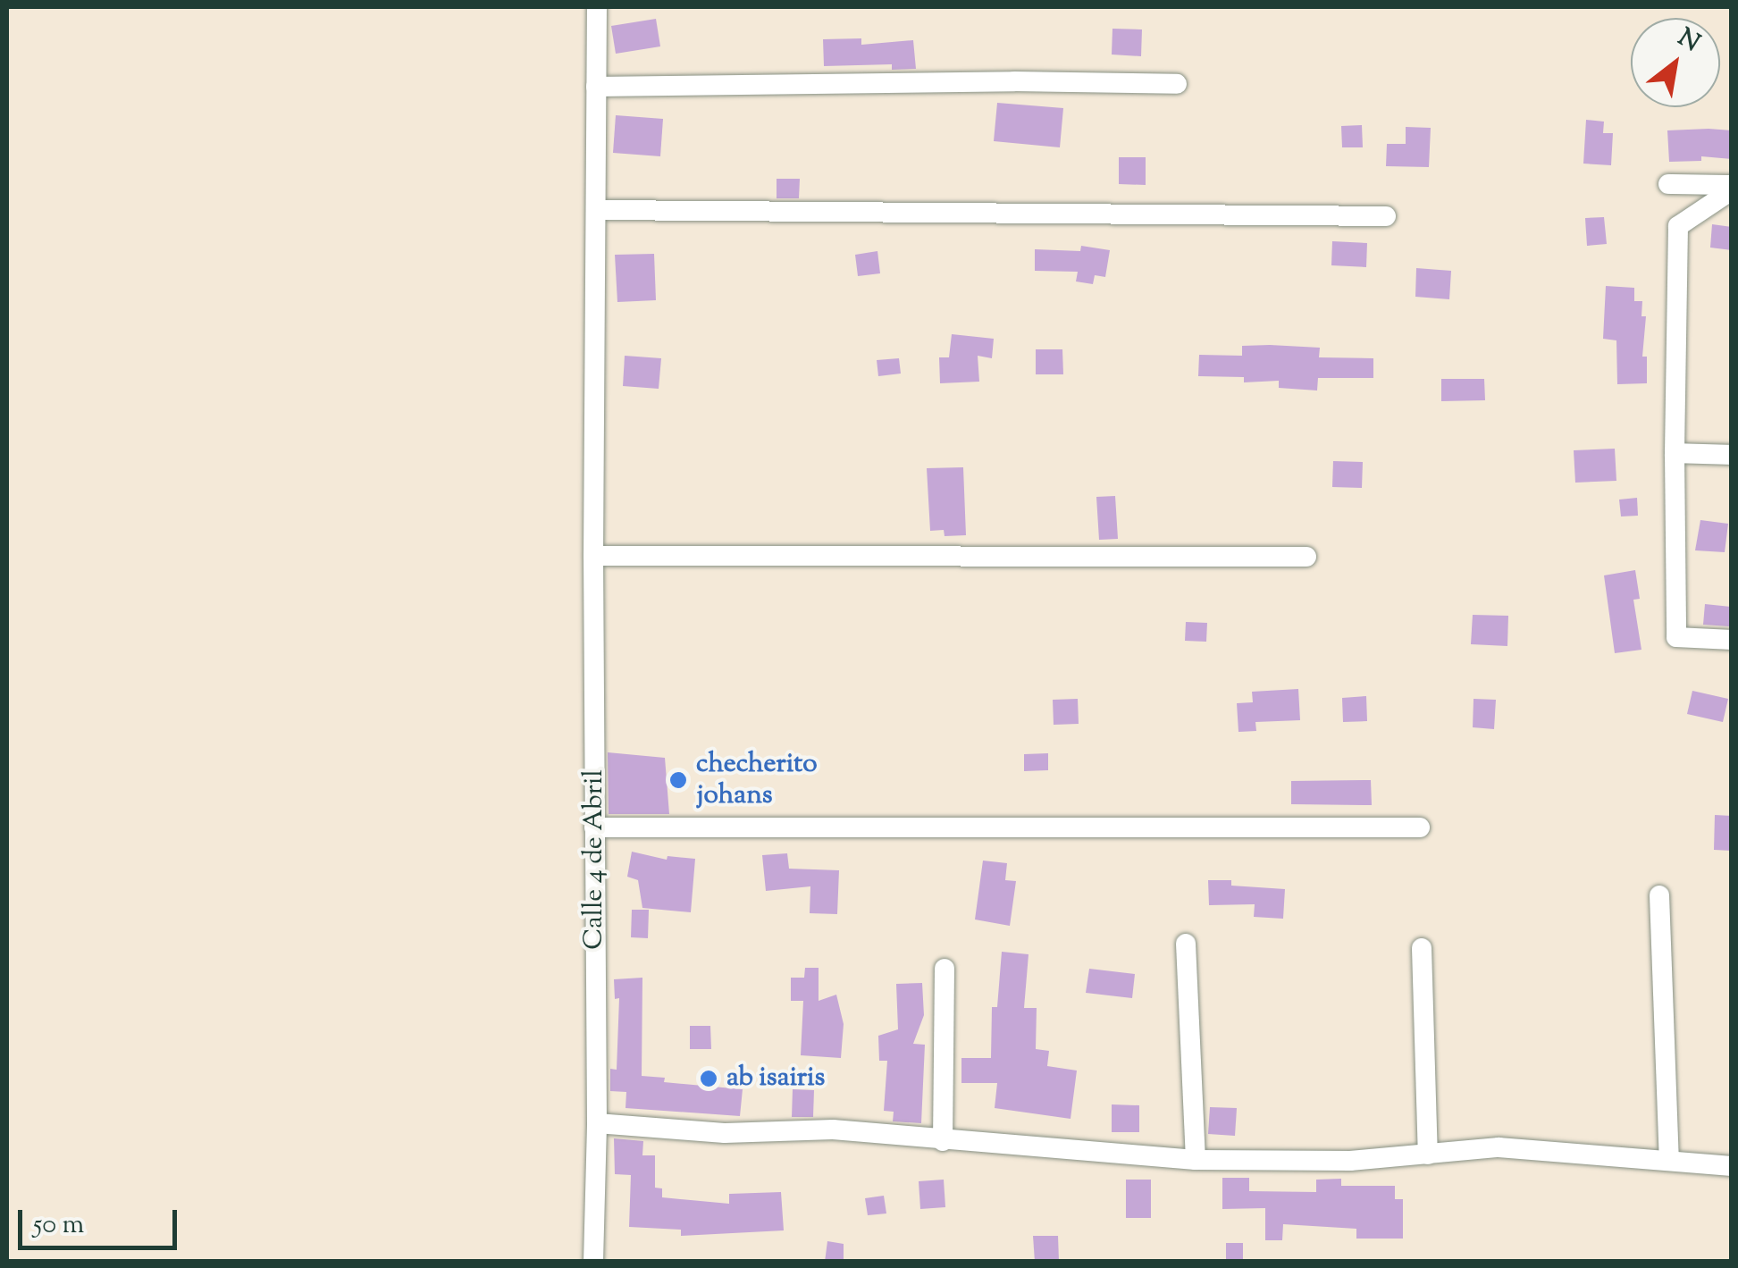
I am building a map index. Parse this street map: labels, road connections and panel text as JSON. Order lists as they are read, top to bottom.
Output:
{
  "streets": {
    "street": ["Calle 4 de Abril"]
  },
  "places": ["checherito johans", "ab isairis"],
  "scale_bar": "50 m",
  "north": "top right"
}
